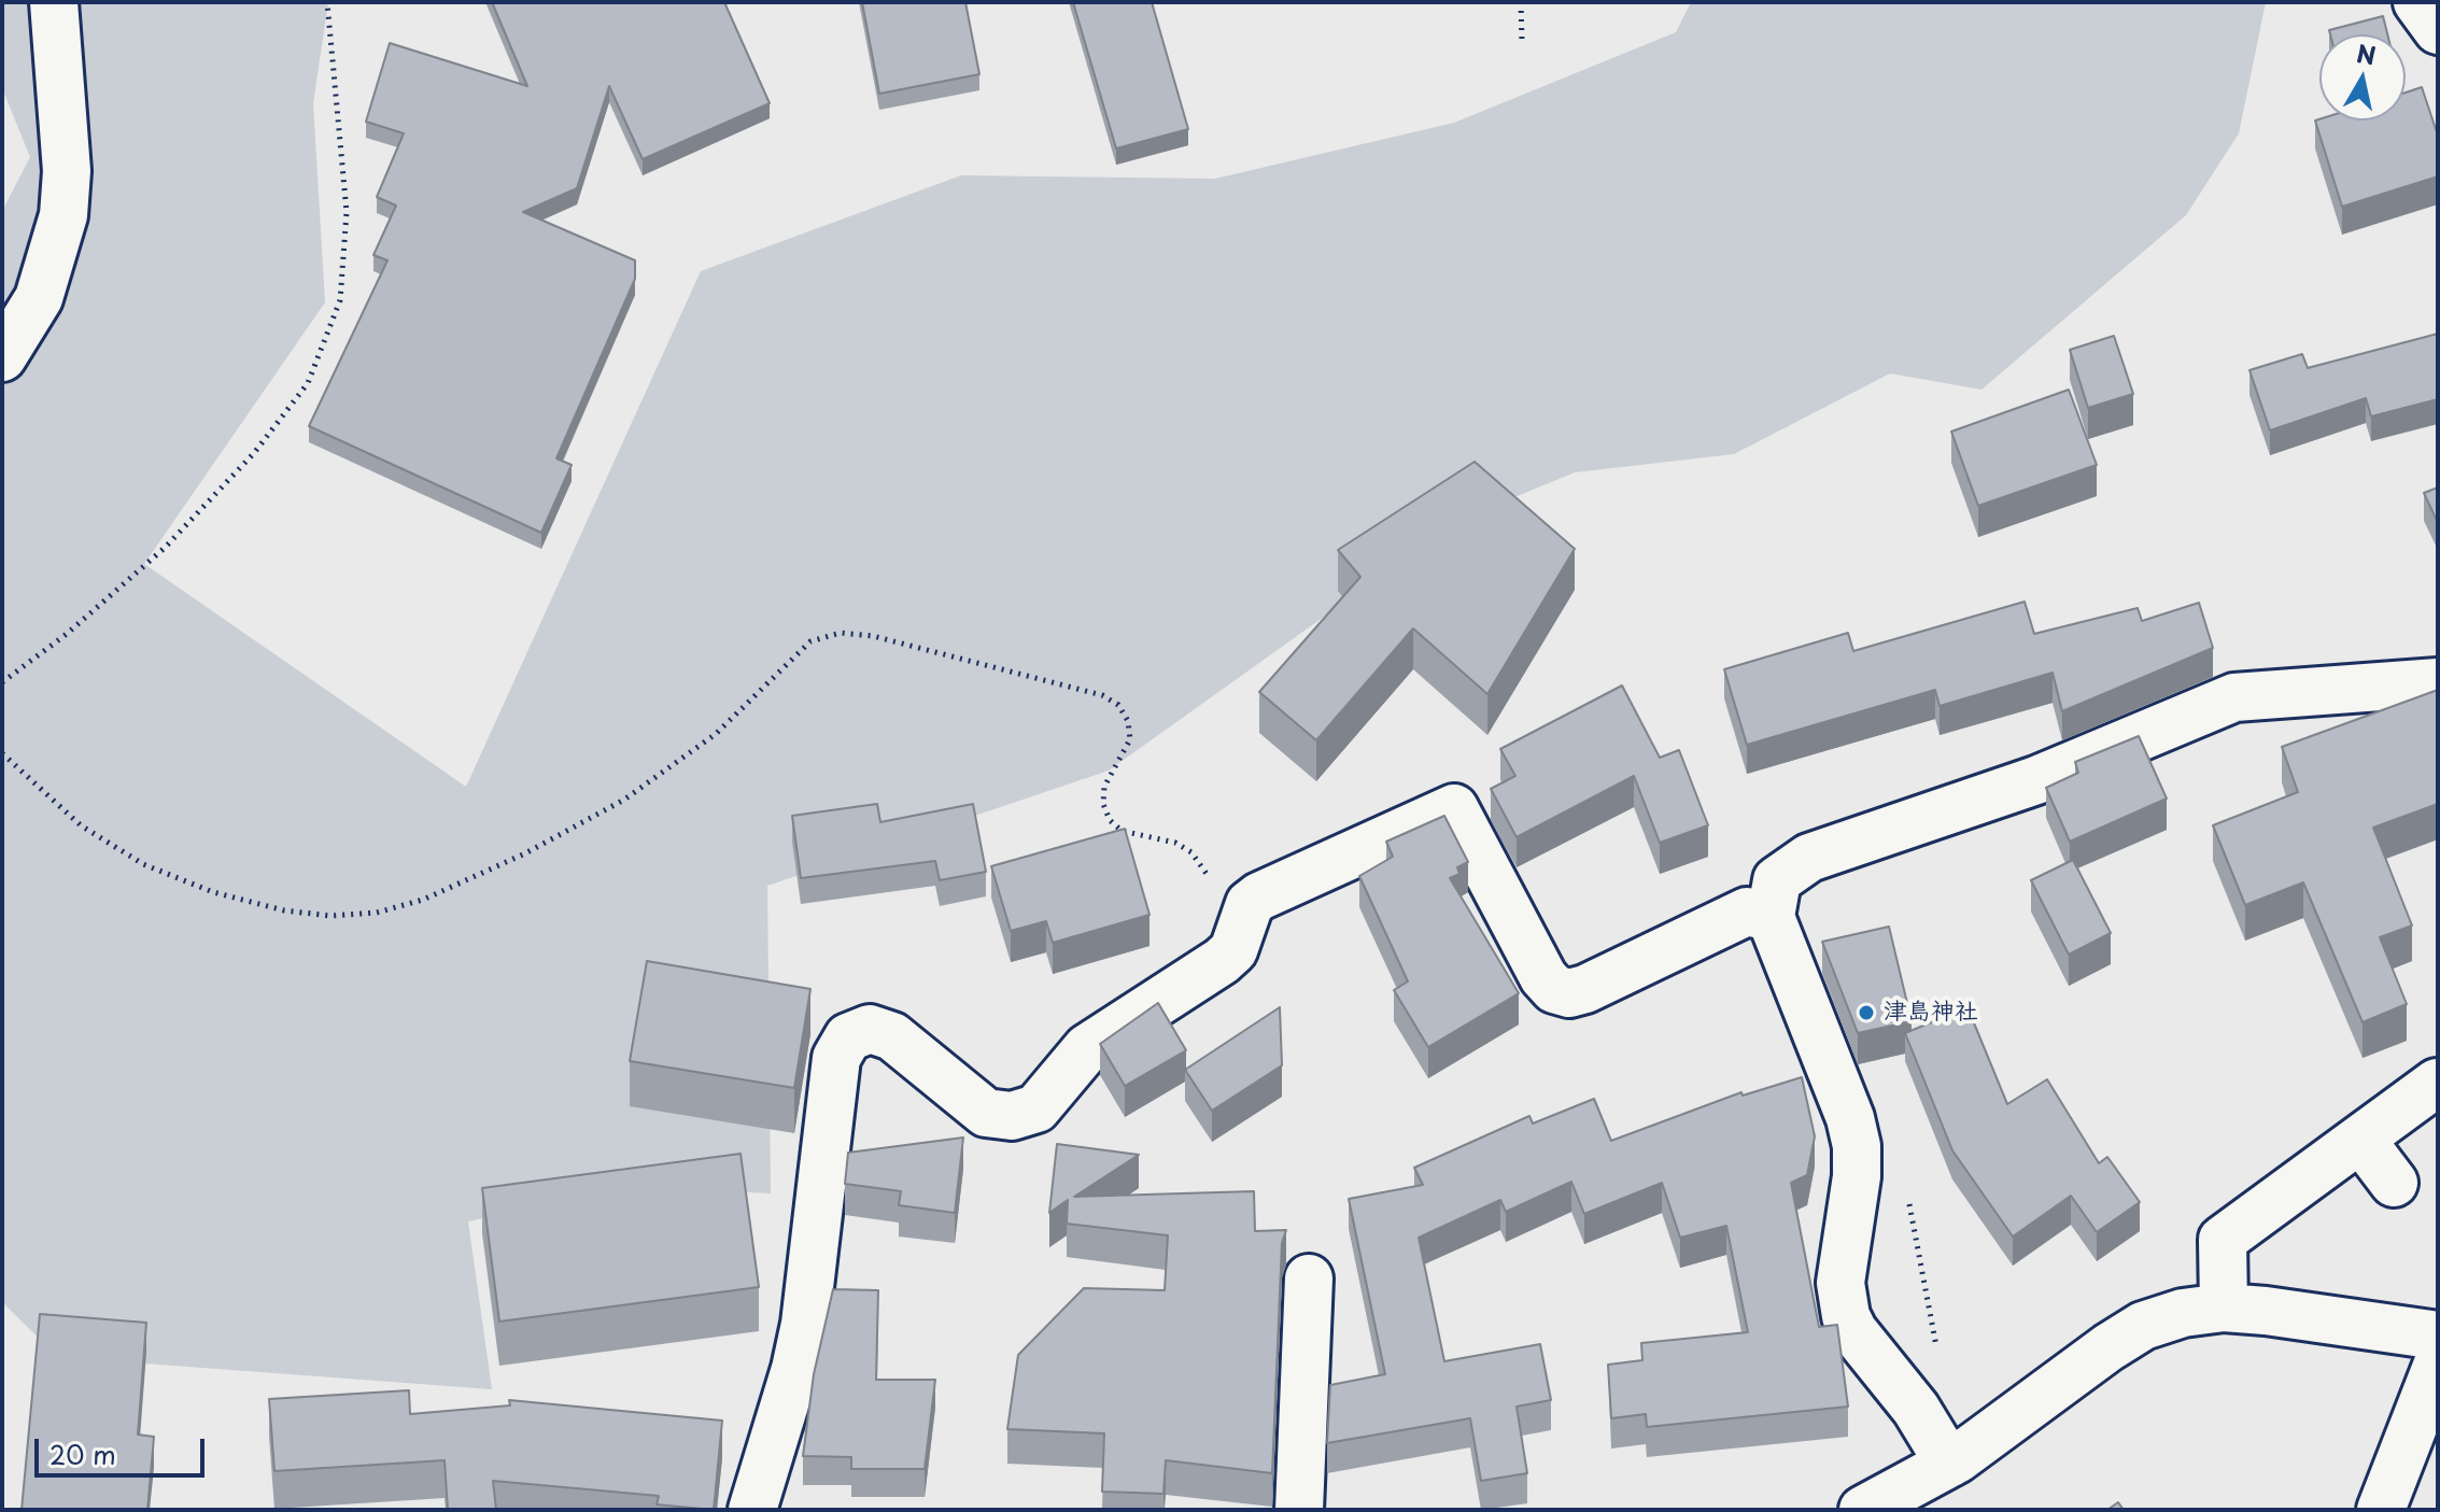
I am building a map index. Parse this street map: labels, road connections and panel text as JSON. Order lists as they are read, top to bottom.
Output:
{
  "places": ["津島神社"],
  "scale_bar": "20 m",
  "north": "top"
}
